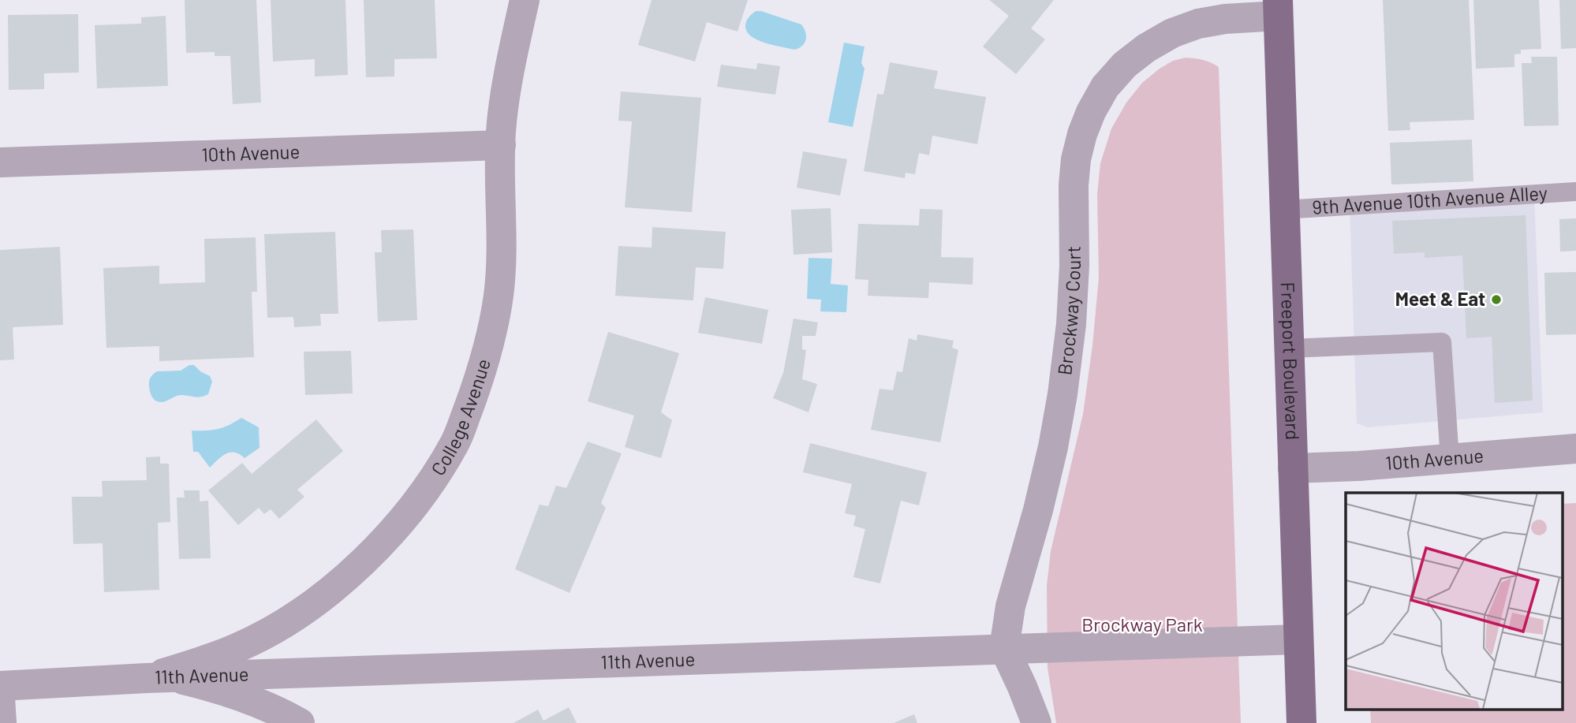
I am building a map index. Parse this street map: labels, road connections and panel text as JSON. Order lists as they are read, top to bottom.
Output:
{
  "streets": {
    "main road": ["Freeport Boulevard"],
    "street": [
      "10th Avenue",
      "Brockway Court",
      "College Avenue",
      "11th Avenue"
    ],
    "lane": ["9th Avenue 10th Avenue Alley"]
  },
  "crossings": [
    ["10th Avenue", "Freeport Boulevard"],
    ["10th Avenue", "College Avenue"],
    ["9th Avenue 10th Avenue Alley", "Freeport Boulevard"],
    ["Brockway Court", "Freeport Boulevard"],
    ["Brockway Court", "11th Avenue"],
    ["Freeport Boulevard", "11th Avenue"],
    ["College Avenue", "11th Avenue"]
  ],
  "parks": ["Brockway Park"],
  "places": ["Meet & Eat"]
}
